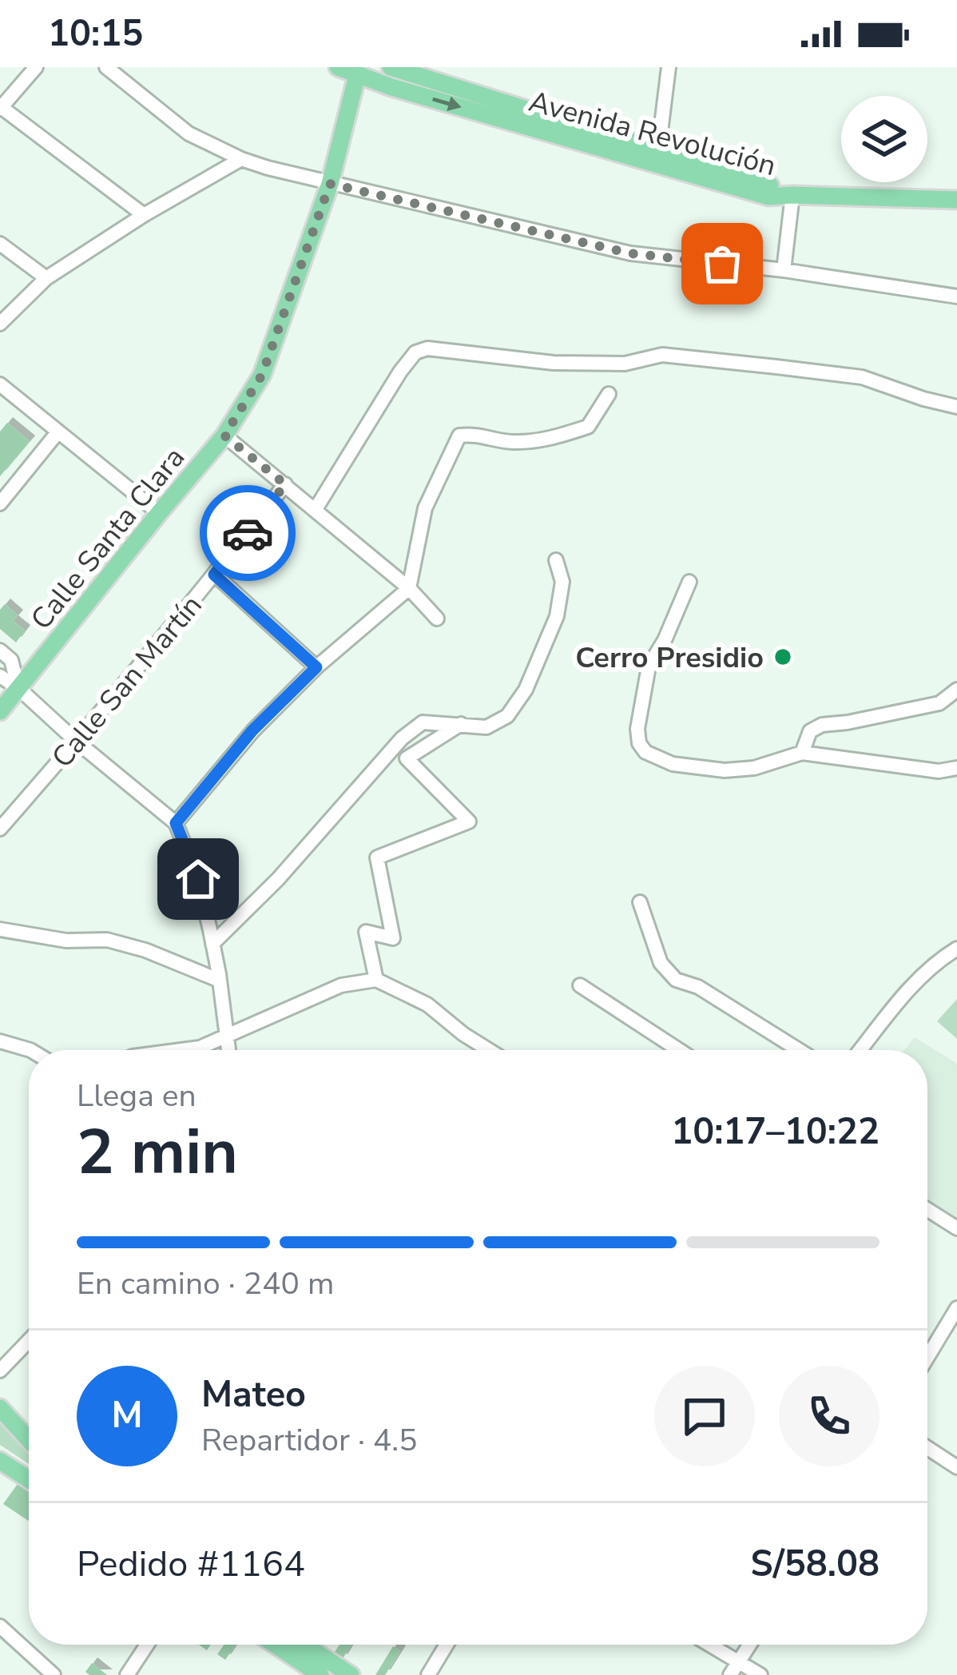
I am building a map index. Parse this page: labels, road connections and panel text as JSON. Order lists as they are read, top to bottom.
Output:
{
  "streets": {
    "main road": ["Avenida Revolución", "Calle Santa Clara"],
    "street": ["Calle San Martín"]
  },
  "crossings": [
    ["Avenida Revolución", "Calle Santa Clara"]
  ],
  "places": ["Cerro Presidio"],
  "page": {
    "status": "10:15",
    "heading": ["2 min", "Llega en", "10:17–10:22"],
    "panel": [
      "Mateo",
      "Repartidor · 4.5",
      "Pedido #1164",
      "S/58.08"
    ],
    "bar": "En camino · 240 m",
    "round": "M"
  }
}
